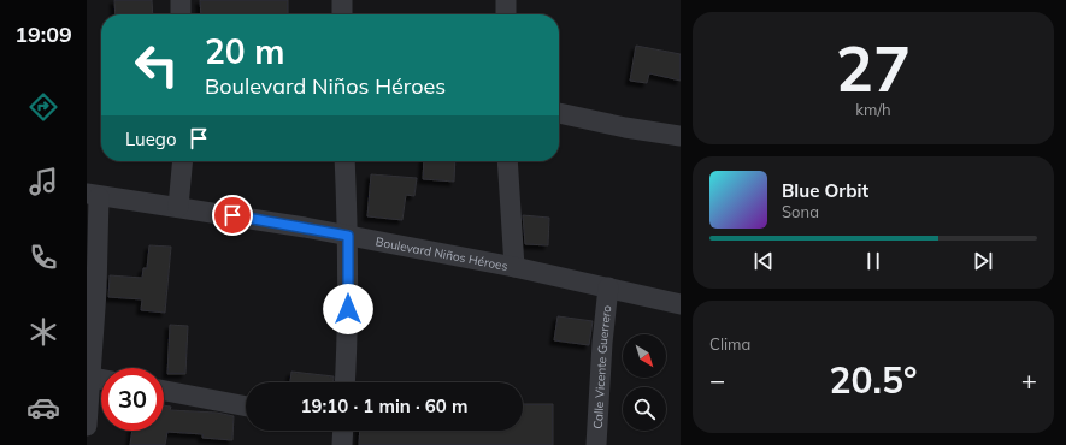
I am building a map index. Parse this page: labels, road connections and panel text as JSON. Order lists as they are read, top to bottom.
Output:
{
  "streets": {
    "street": ["Boulevard Niños Héroes", "Calle Vicente Guerrero"]
  },
  "crossings": [
    ["Boulevard Niños Héroes", "Calle Vicente Guerrero"]
  ],
  "north": "bottom right",
  "page": {
    "tabs": "19:09",
    "tile": [
      ["27", "km/h"],
      "Clima"
    ],
    "turn": ["20 m", "Boulevard Niños Héroes"],
    "then": "Luego",
    "song": ["Blue Orbit", "Sona"],
    "heat": ["−", "20.5°", "+"],
    "limit": "30",
    "trip": "19:10 · 1 min · 60 m"
  }
}
